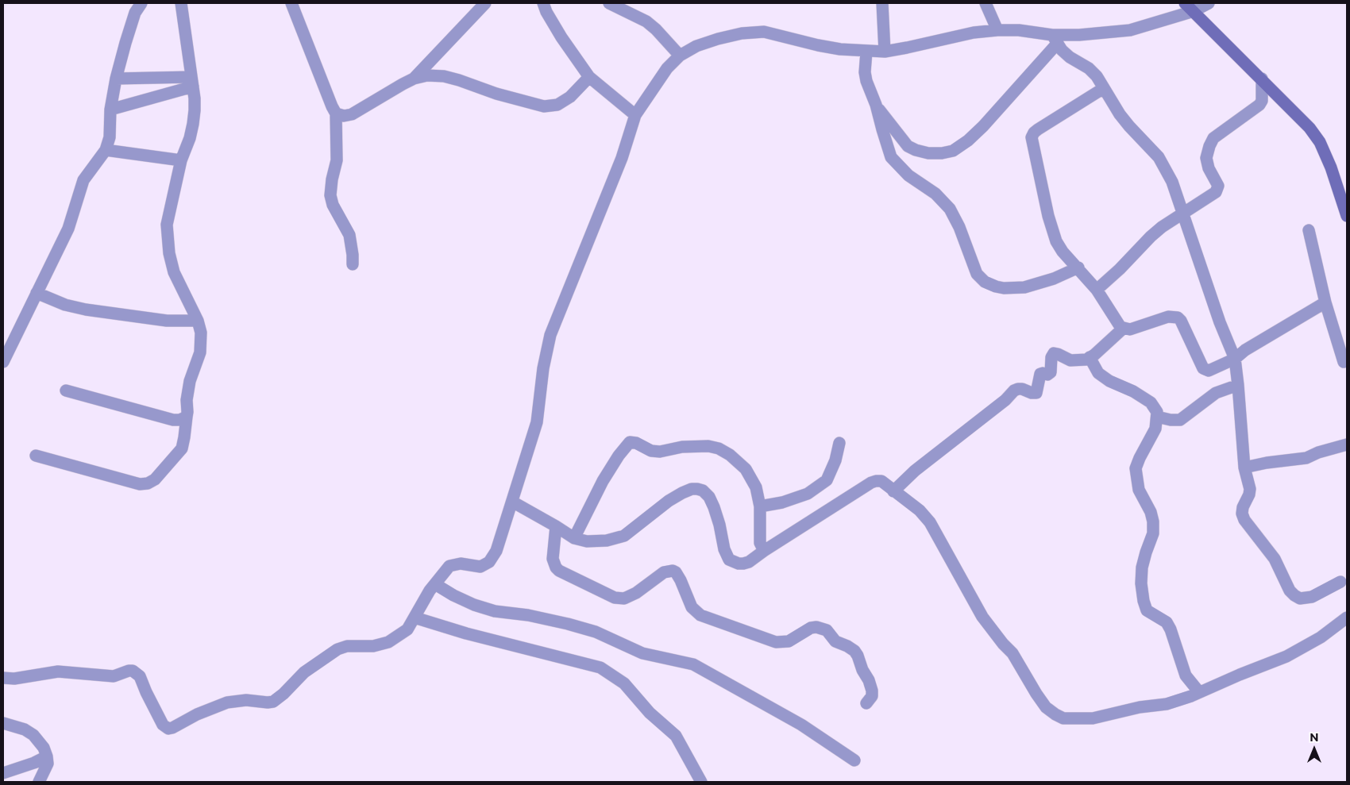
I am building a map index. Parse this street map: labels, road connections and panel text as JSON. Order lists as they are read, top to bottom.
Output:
{
  "north": "top"
}
